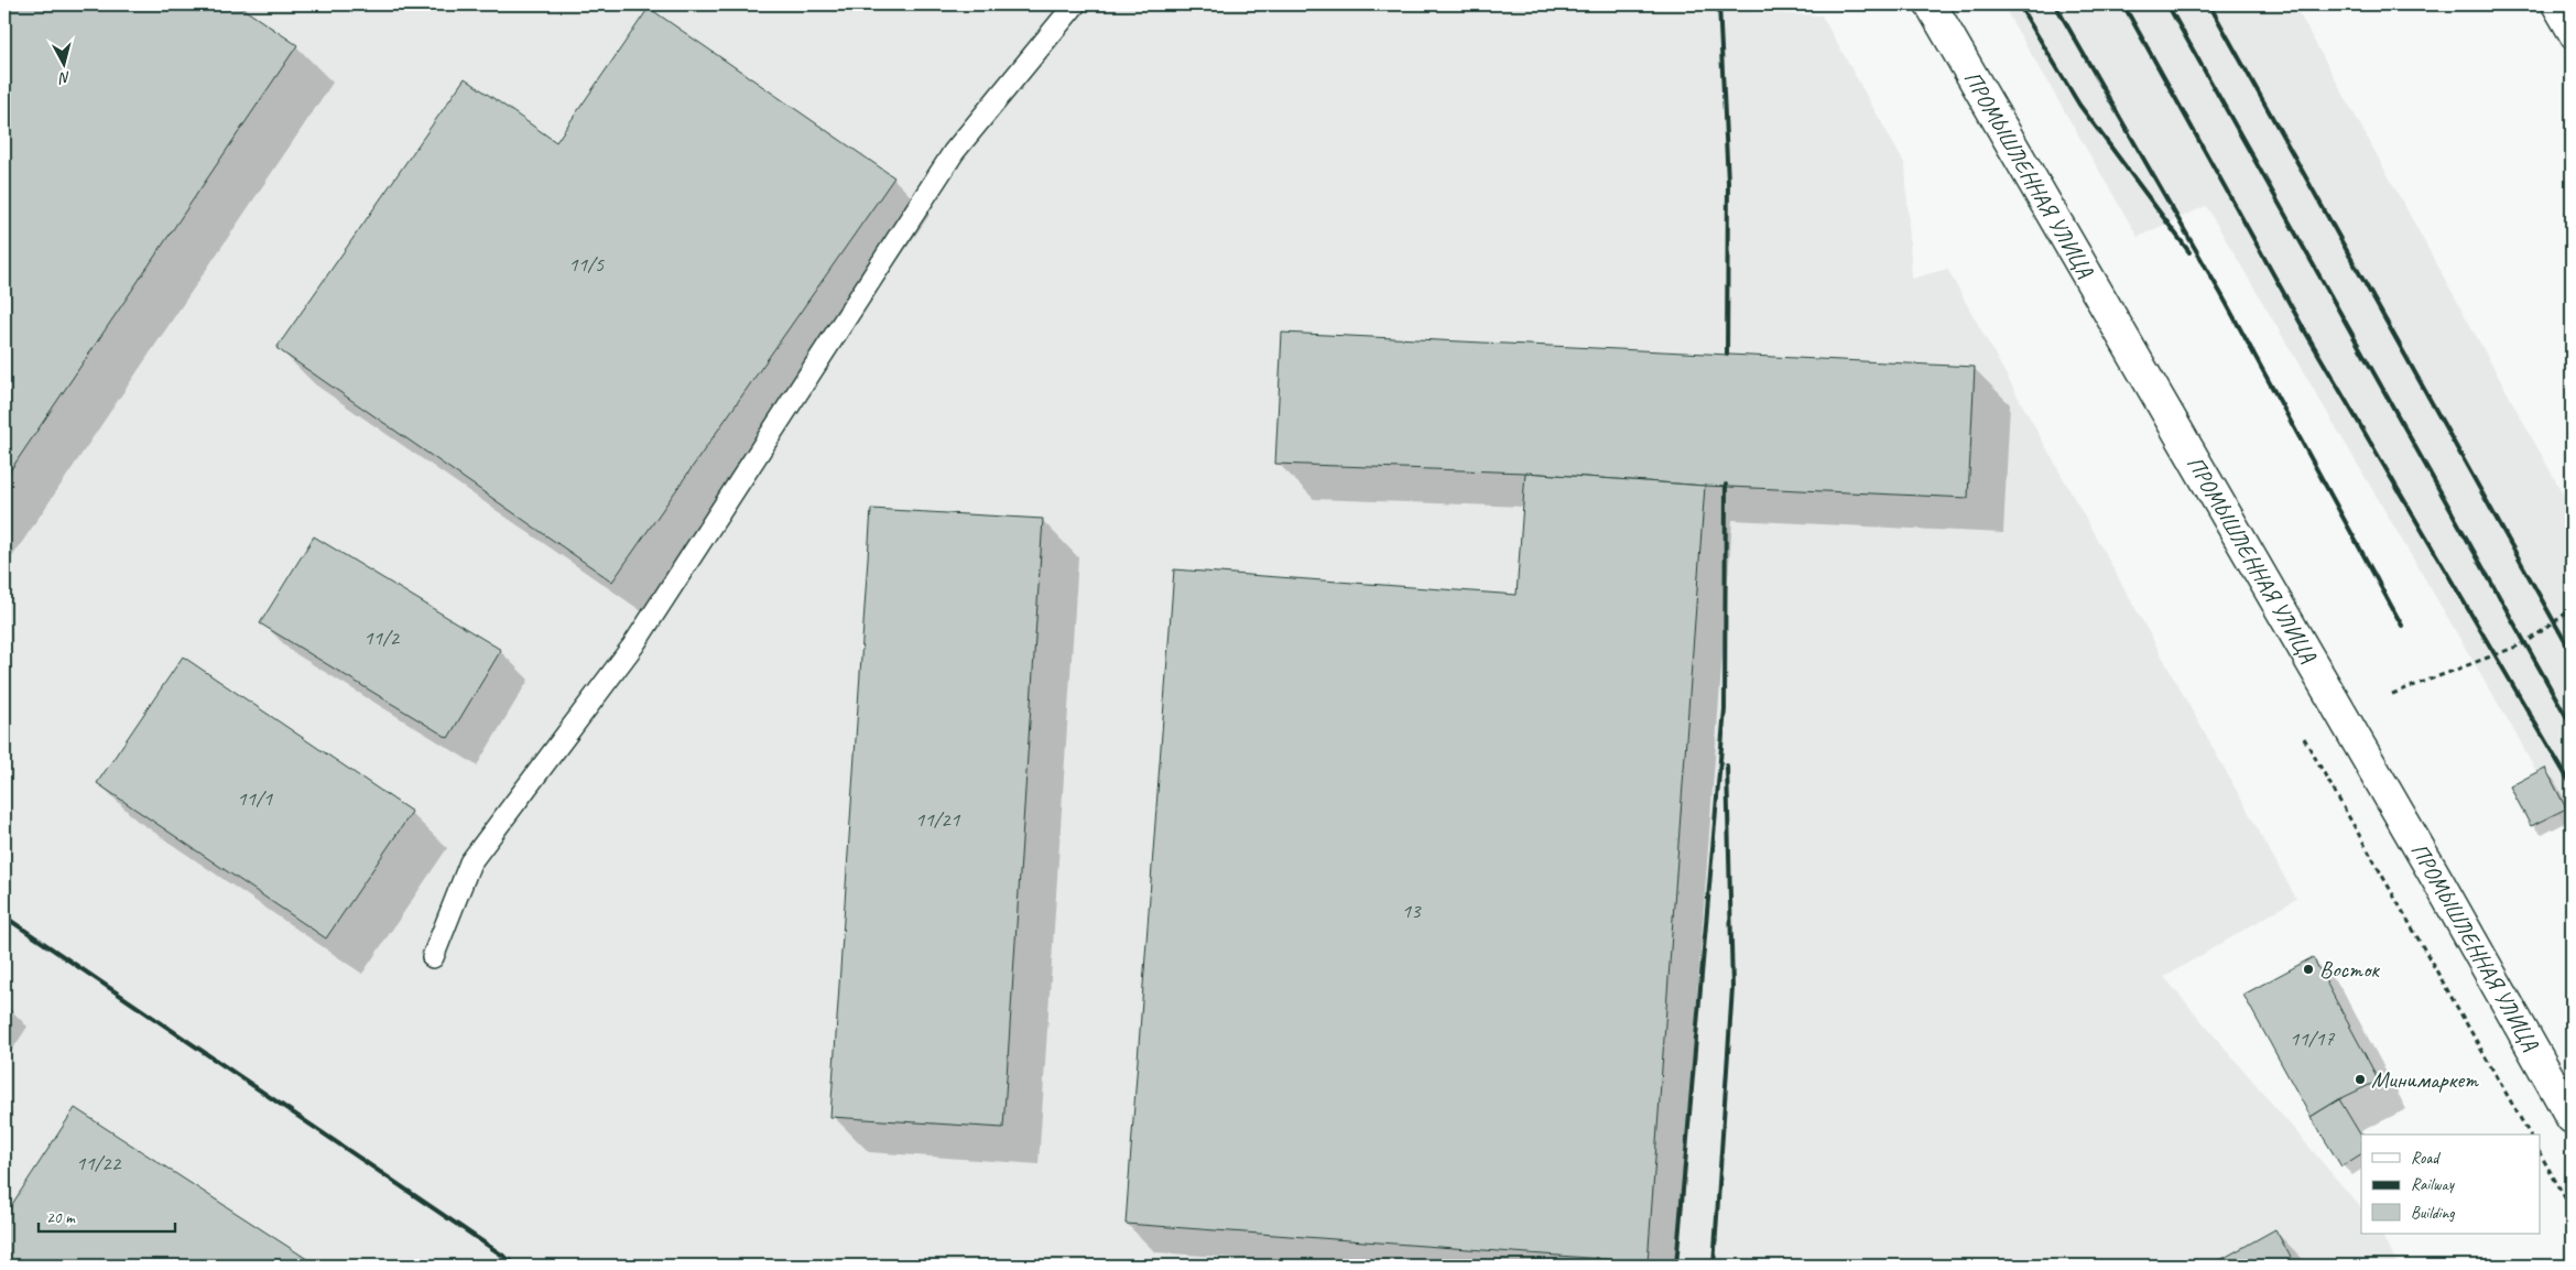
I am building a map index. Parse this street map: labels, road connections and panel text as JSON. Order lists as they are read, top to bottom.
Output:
{
  "streets": {
    "street": ["ПРОМЫШЛЕННАЯ УЛИЦА"]
  },
  "places": ["Восток", "Минимаркет"],
  "house_numbers": [
    "11/5",
    "11/2",
    "11/1",
    "11/21",
    "13",
    "11/17",
    "11/22"
  ],
  "legend": ["Road", "Railway", "Building"],
  "scale_bar": "20 m",
  "north": "bottom"
}
